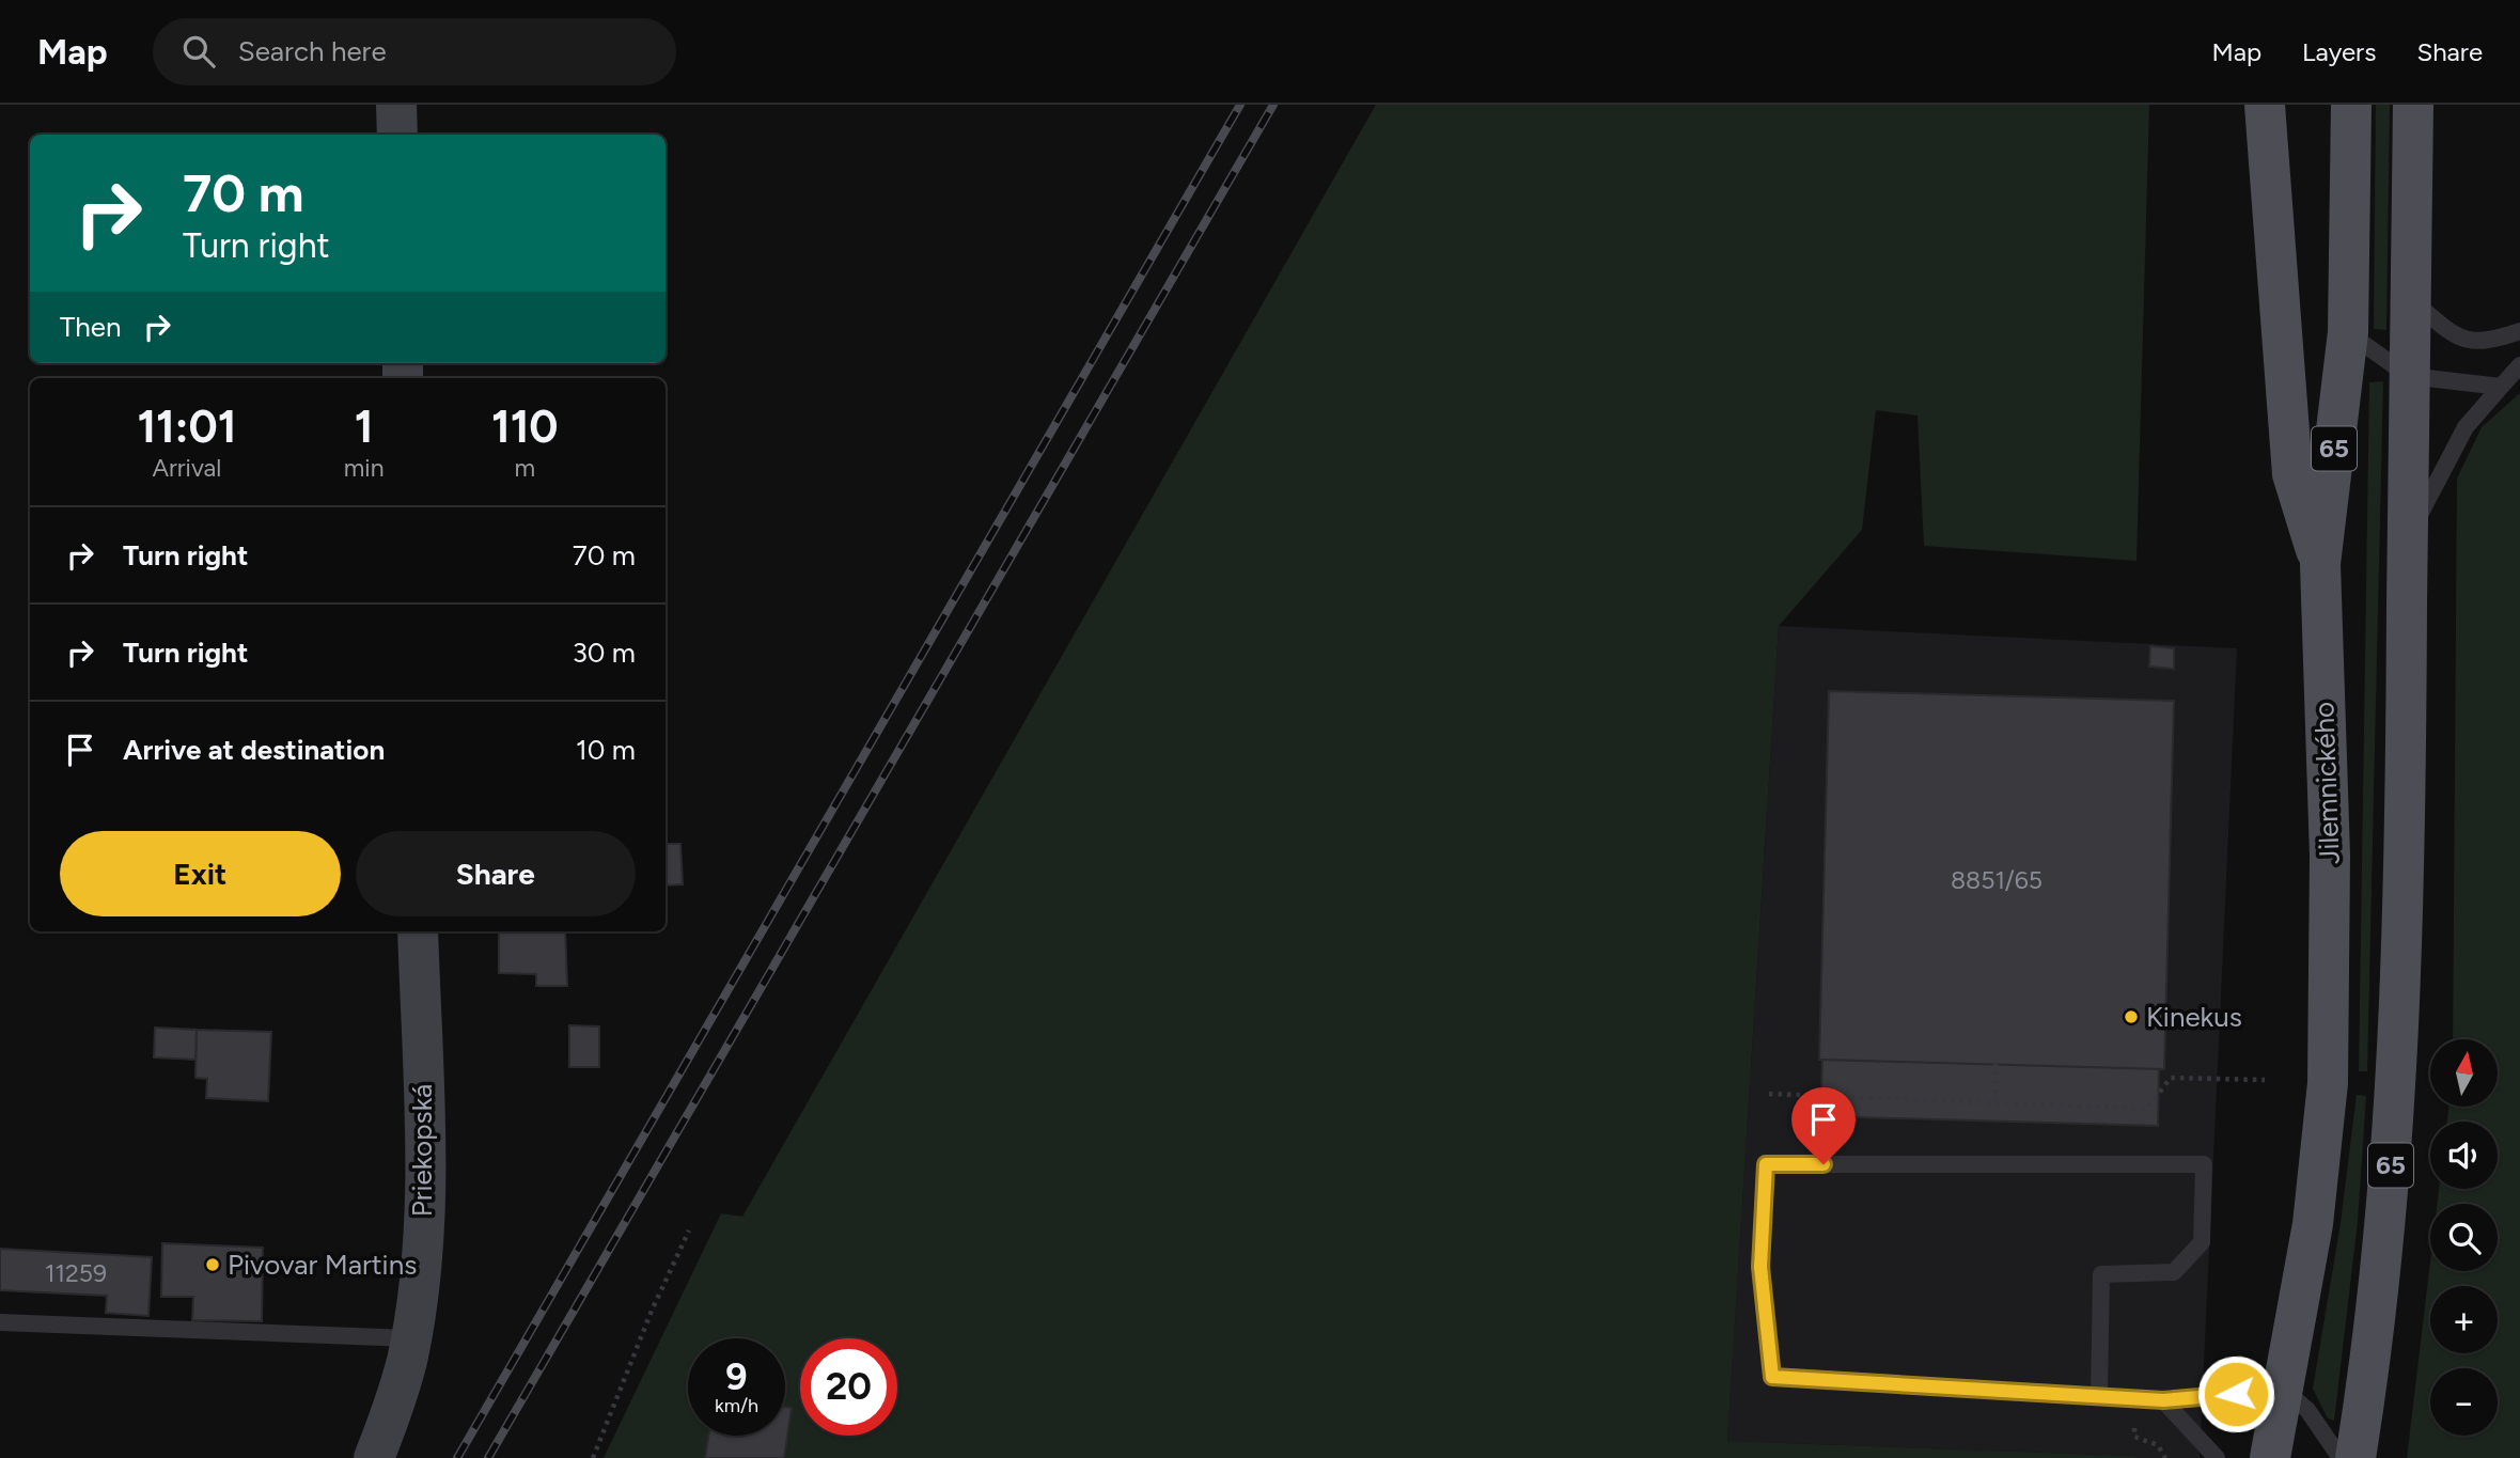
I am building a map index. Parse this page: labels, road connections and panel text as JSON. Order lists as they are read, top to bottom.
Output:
{
  "streets": {
    "main road": ["65", "Jilemnického"],
    "street": ["Priekopská"]
  },
  "places": ["Kinekus", "Pivovar Martins"],
  "house_numbers": ["8851/65", "11259"],
  "north": "top",
  "page": {
    "header": "Map",
    "search": "Search here",
    "nav": ["Map", "Layers", "Share"],
    "turn": ["70 m", "Turn right"],
    "then": "Then",
    "eta": [
      "11:01",
      "Arrival",
      "1",
      "min",
      "110",
      "m"
    ],
    "list": [
      {
        "name": "Turn right",
        "value": "70 m"
      },
      {
        "name": "Turn right",
        "value": "30 m"
      },
      {
        "name": "Arrive at destination",
        "value": "10 m"
      }
    ],
    "buttons": ["Exit", "Share"],
    "map_buttons": ["+", "−"],
    "speed": "9 km/h",
    "limit": "20"
  }
}
